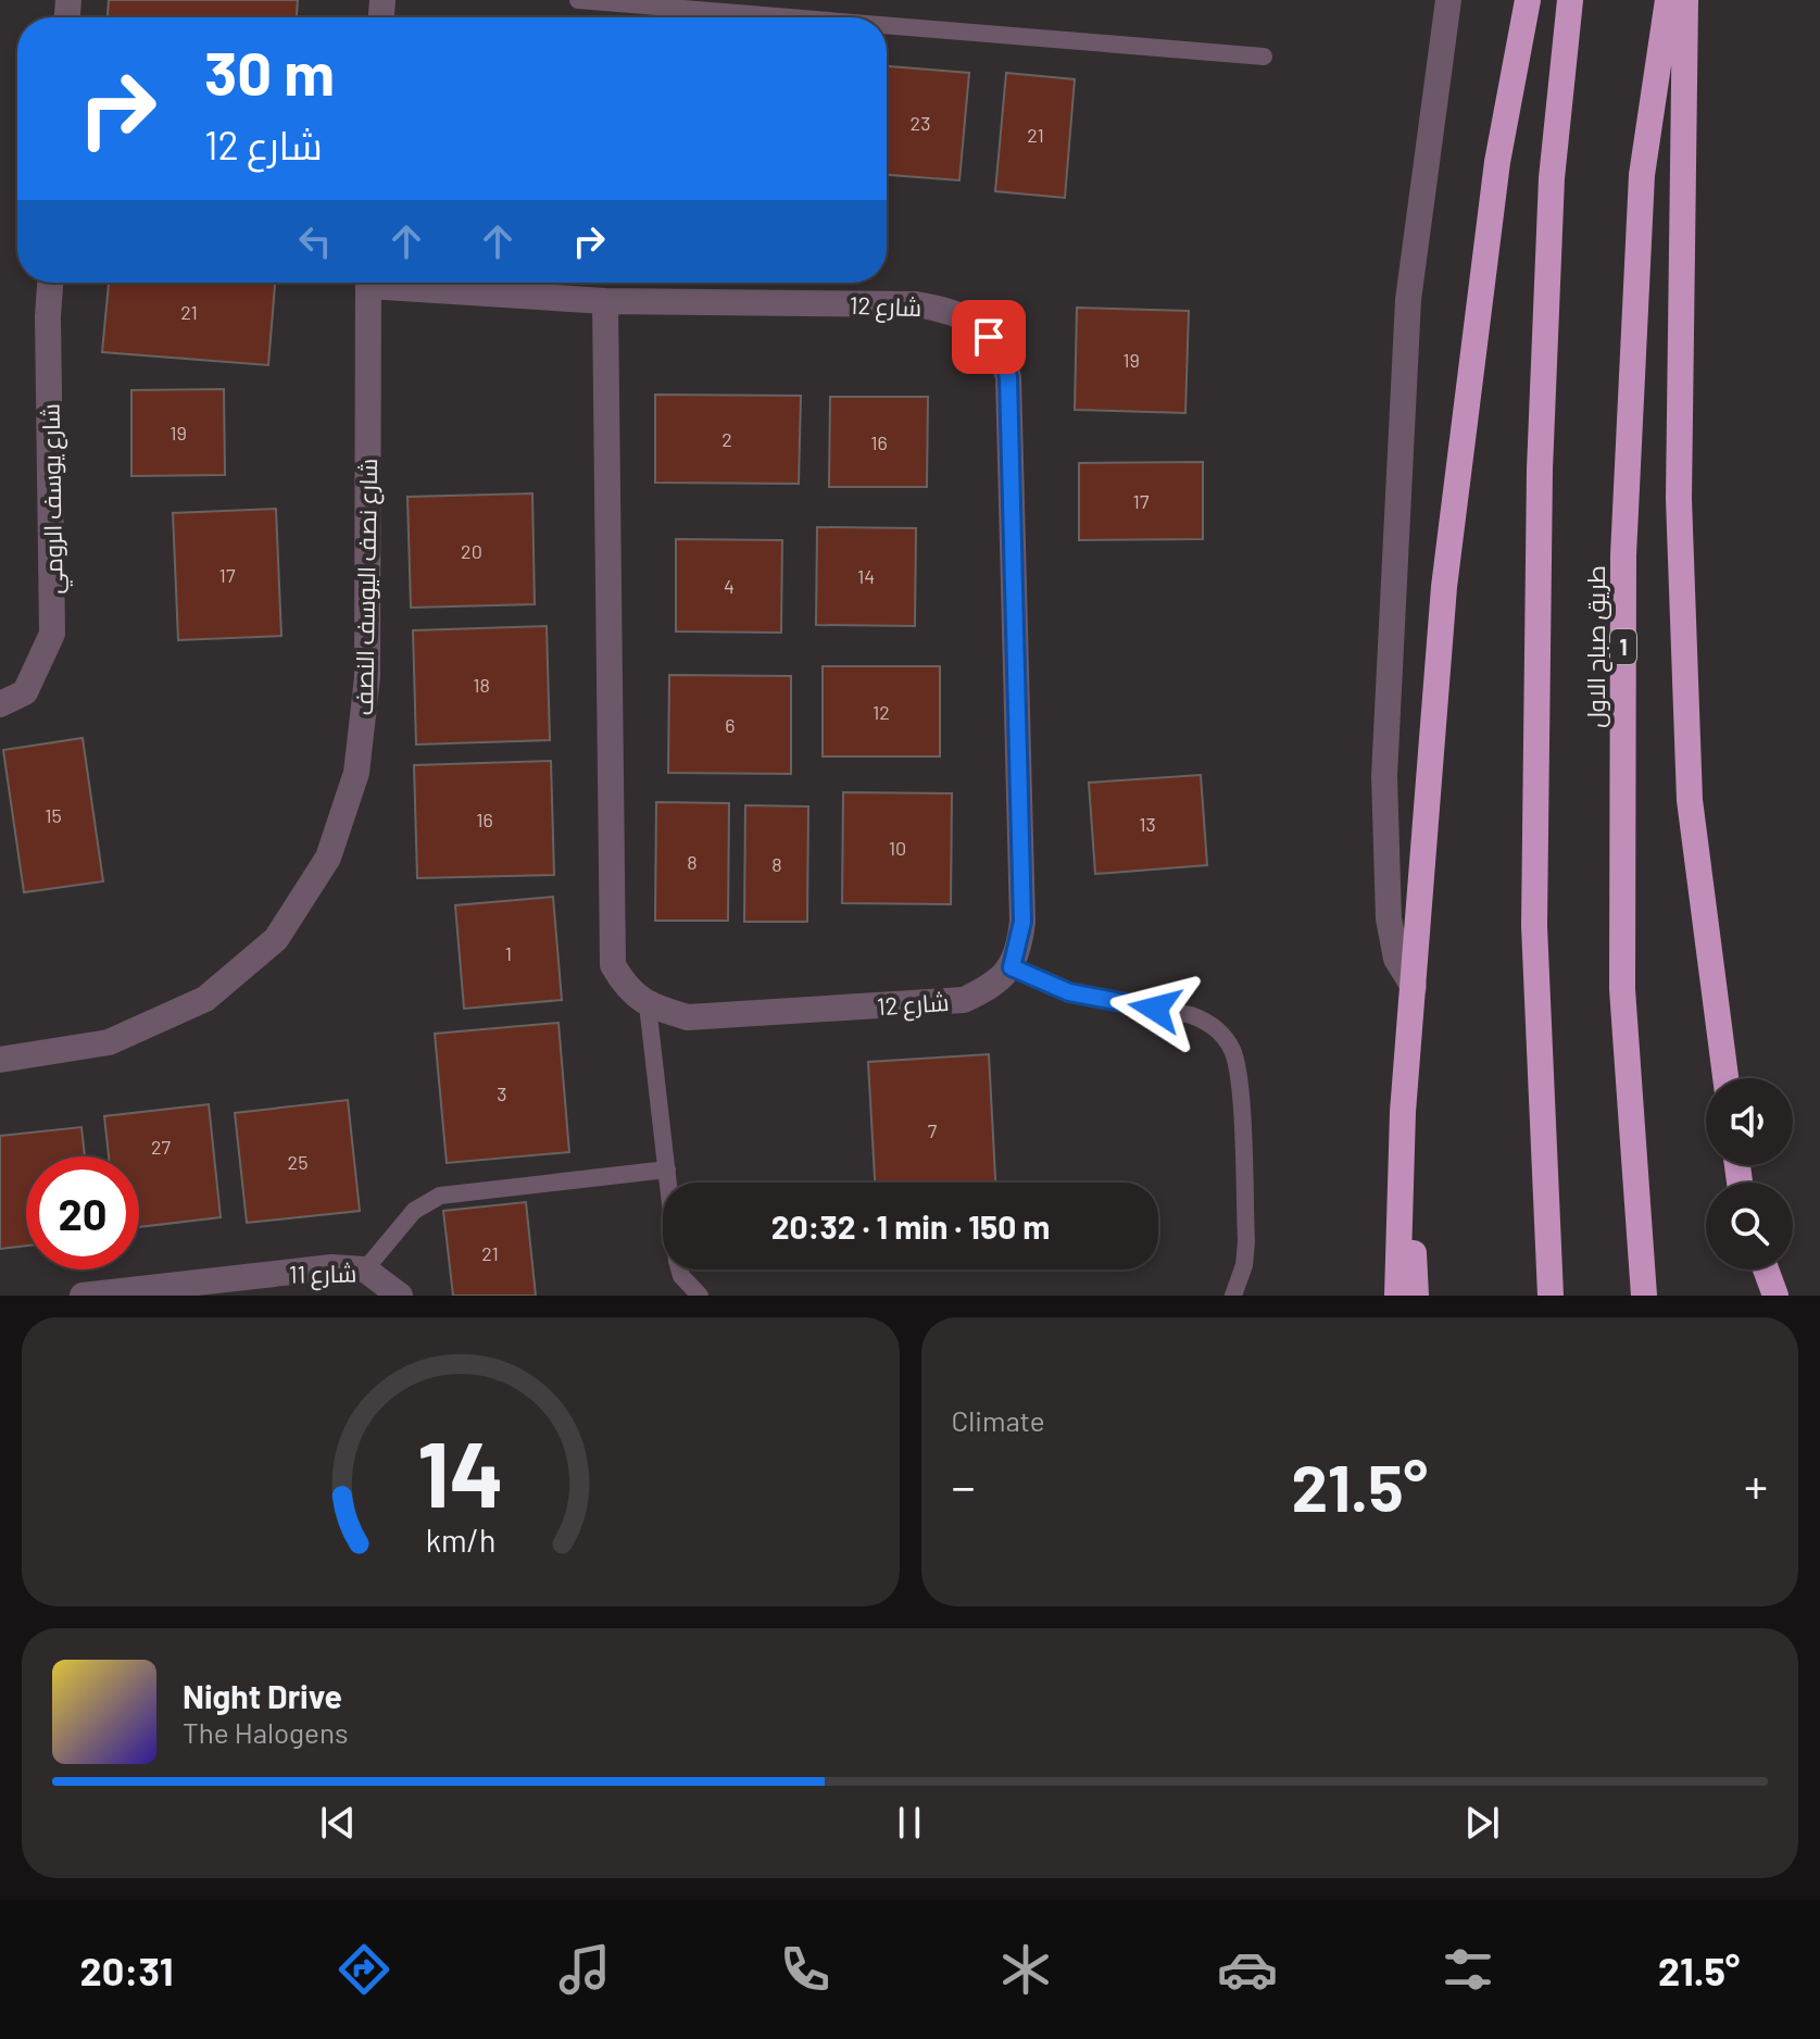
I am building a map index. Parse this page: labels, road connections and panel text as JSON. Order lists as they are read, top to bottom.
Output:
{
  "streets": {
    "highway": ["طريق صباح الاول", "1"],
    "street": [
      "شارع 12",
      "شارع يوسف الرومي",
      "شارع نصف اليوسف النصف",
      "شارع 11"
    ]
  },
  "house_numbers": [
    "23",
    "21",
    "21",
    "19",
    "19",
    "2",
    "16",
    "17",
    "20",
    "17",
    "14",
    "4",
    "18",
    "12",
    "6",
    "15",
    "16",
    "13",
    "10",
    "8",
    "8",
    "1",
    "3",
    "7",
    "27",
    "25",
    "21"
  ],
  "page": {
    "turn": ["30 m", "شارع 12"],
    "limit": "20",
    "trip": "20:32 · 1 min · 150 m",
    "tile": "Climate",
    "heat": ["−", "21.5°", "+"],
    "song": ["Night Drive", "The Halogens"],
    "tabs": ["20:31", "21.5°"],
    "gauge": ["14", "km/h"]
  }
}
